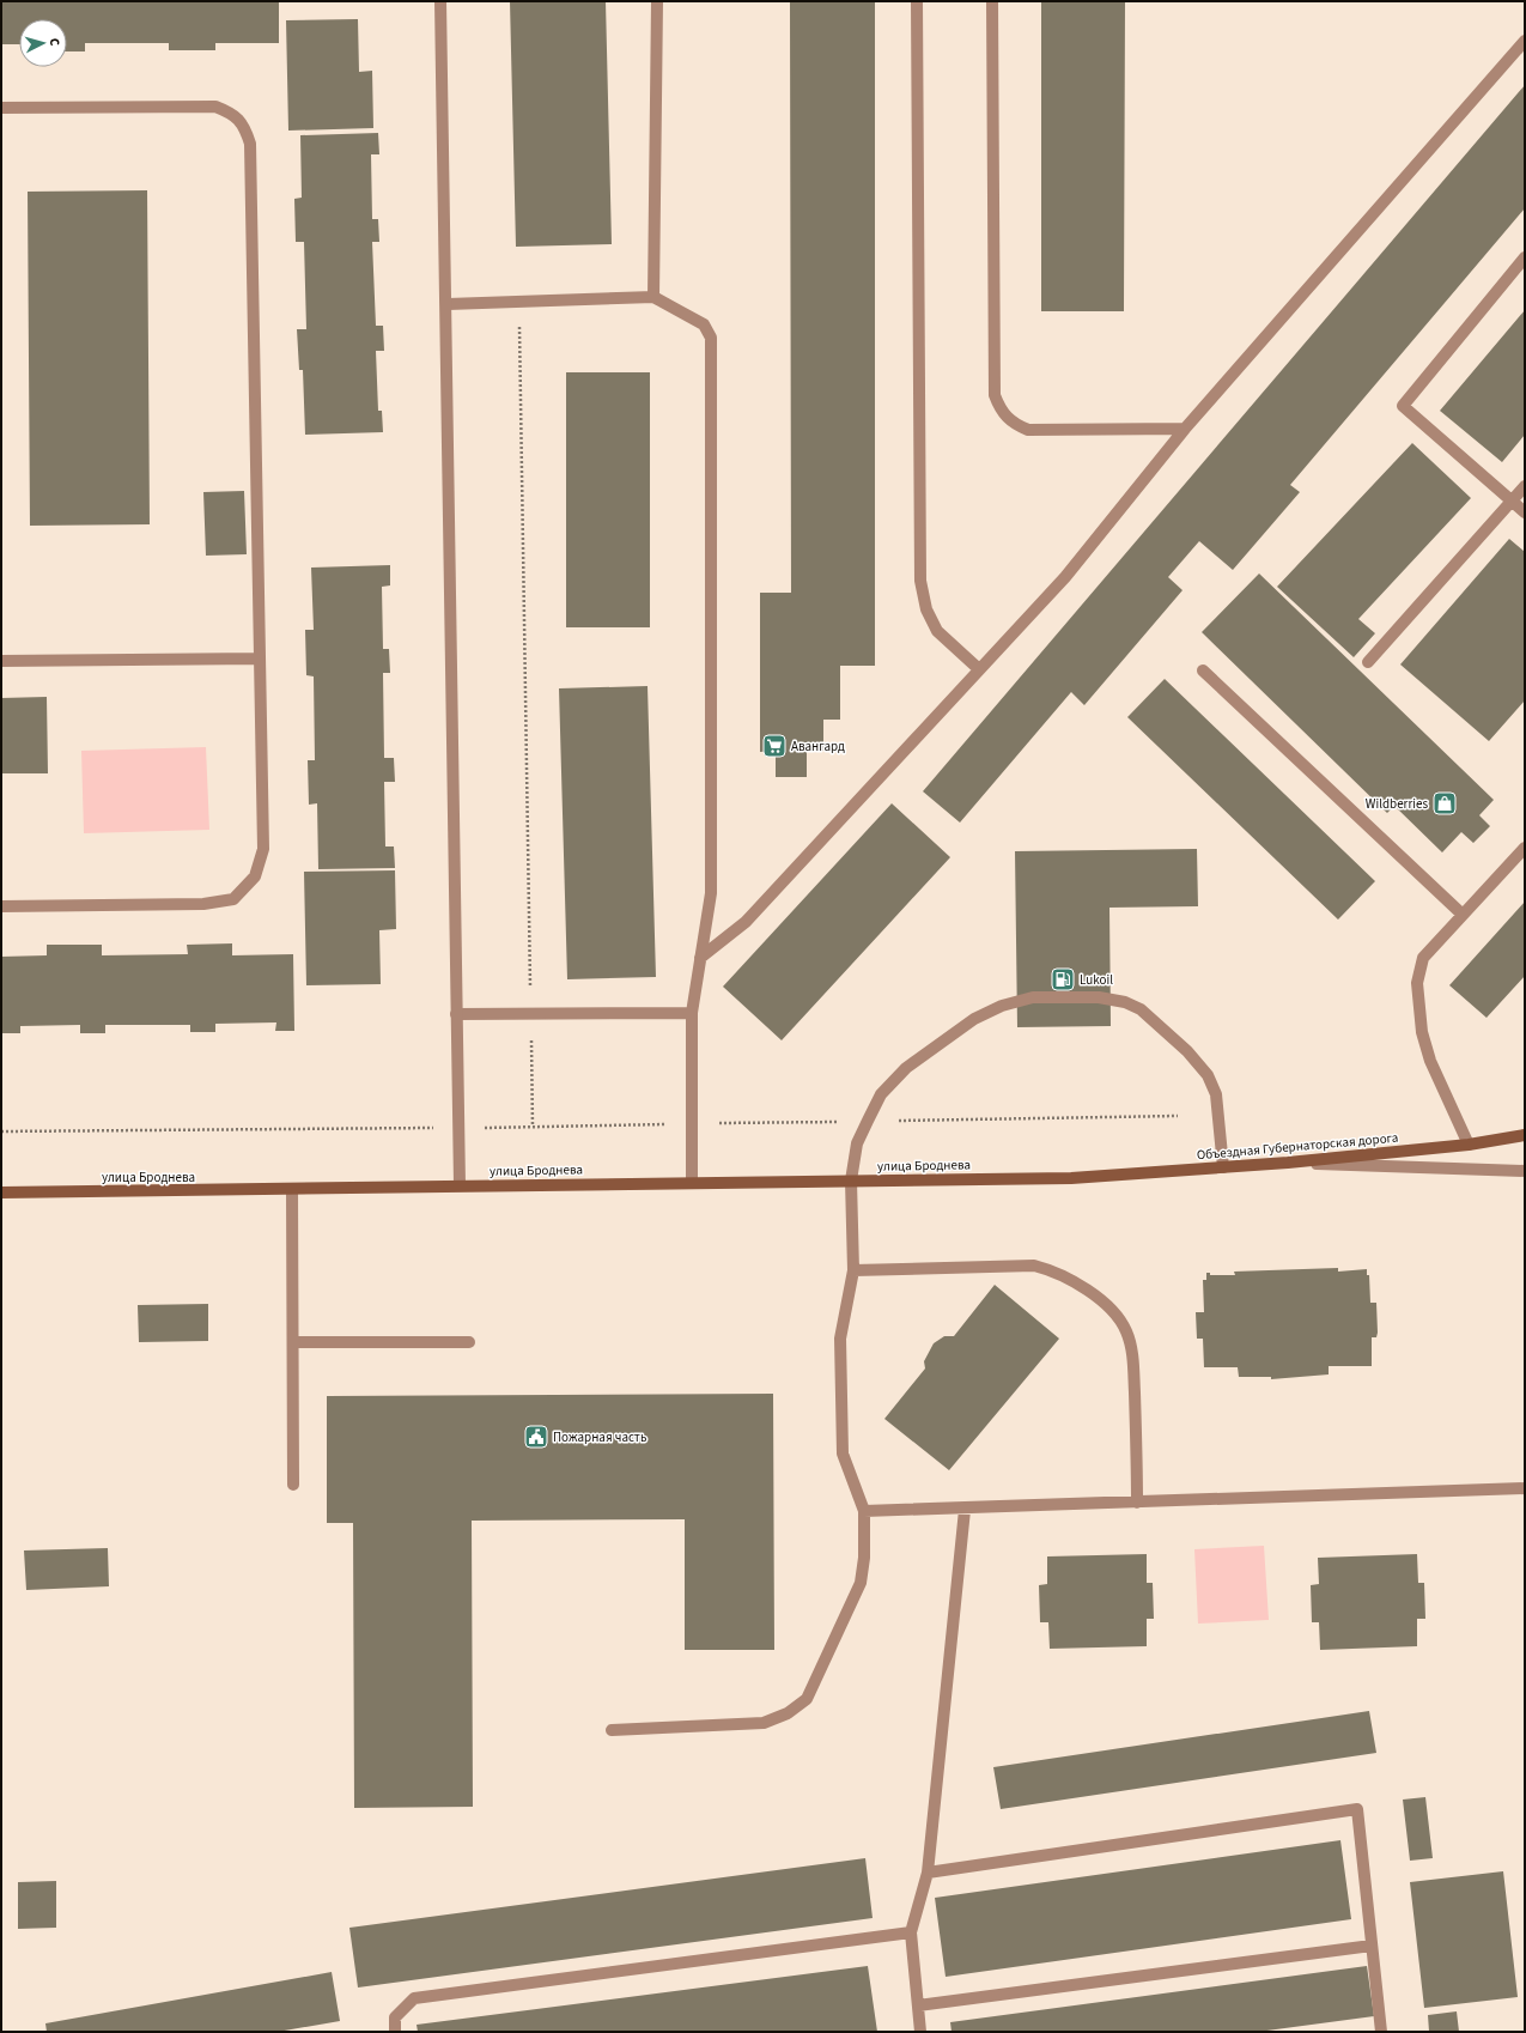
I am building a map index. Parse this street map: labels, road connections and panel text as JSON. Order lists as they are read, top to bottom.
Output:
{
  "streets": {
    "main road": ["Объездная Губернаторская дорога", "улица Броднева"]
  },
  "crossings": [
    ["Объездная Губернаторская дорога", "улица Броднева"]
  ],
  "places": {
    "supermarket": ["Авангард"],
    "shop": ["Wildberries"],
    "fuel station": ["Lukoil"],
    "public building": ["Пожарная часть"]
  },
  "north": "right"
}
